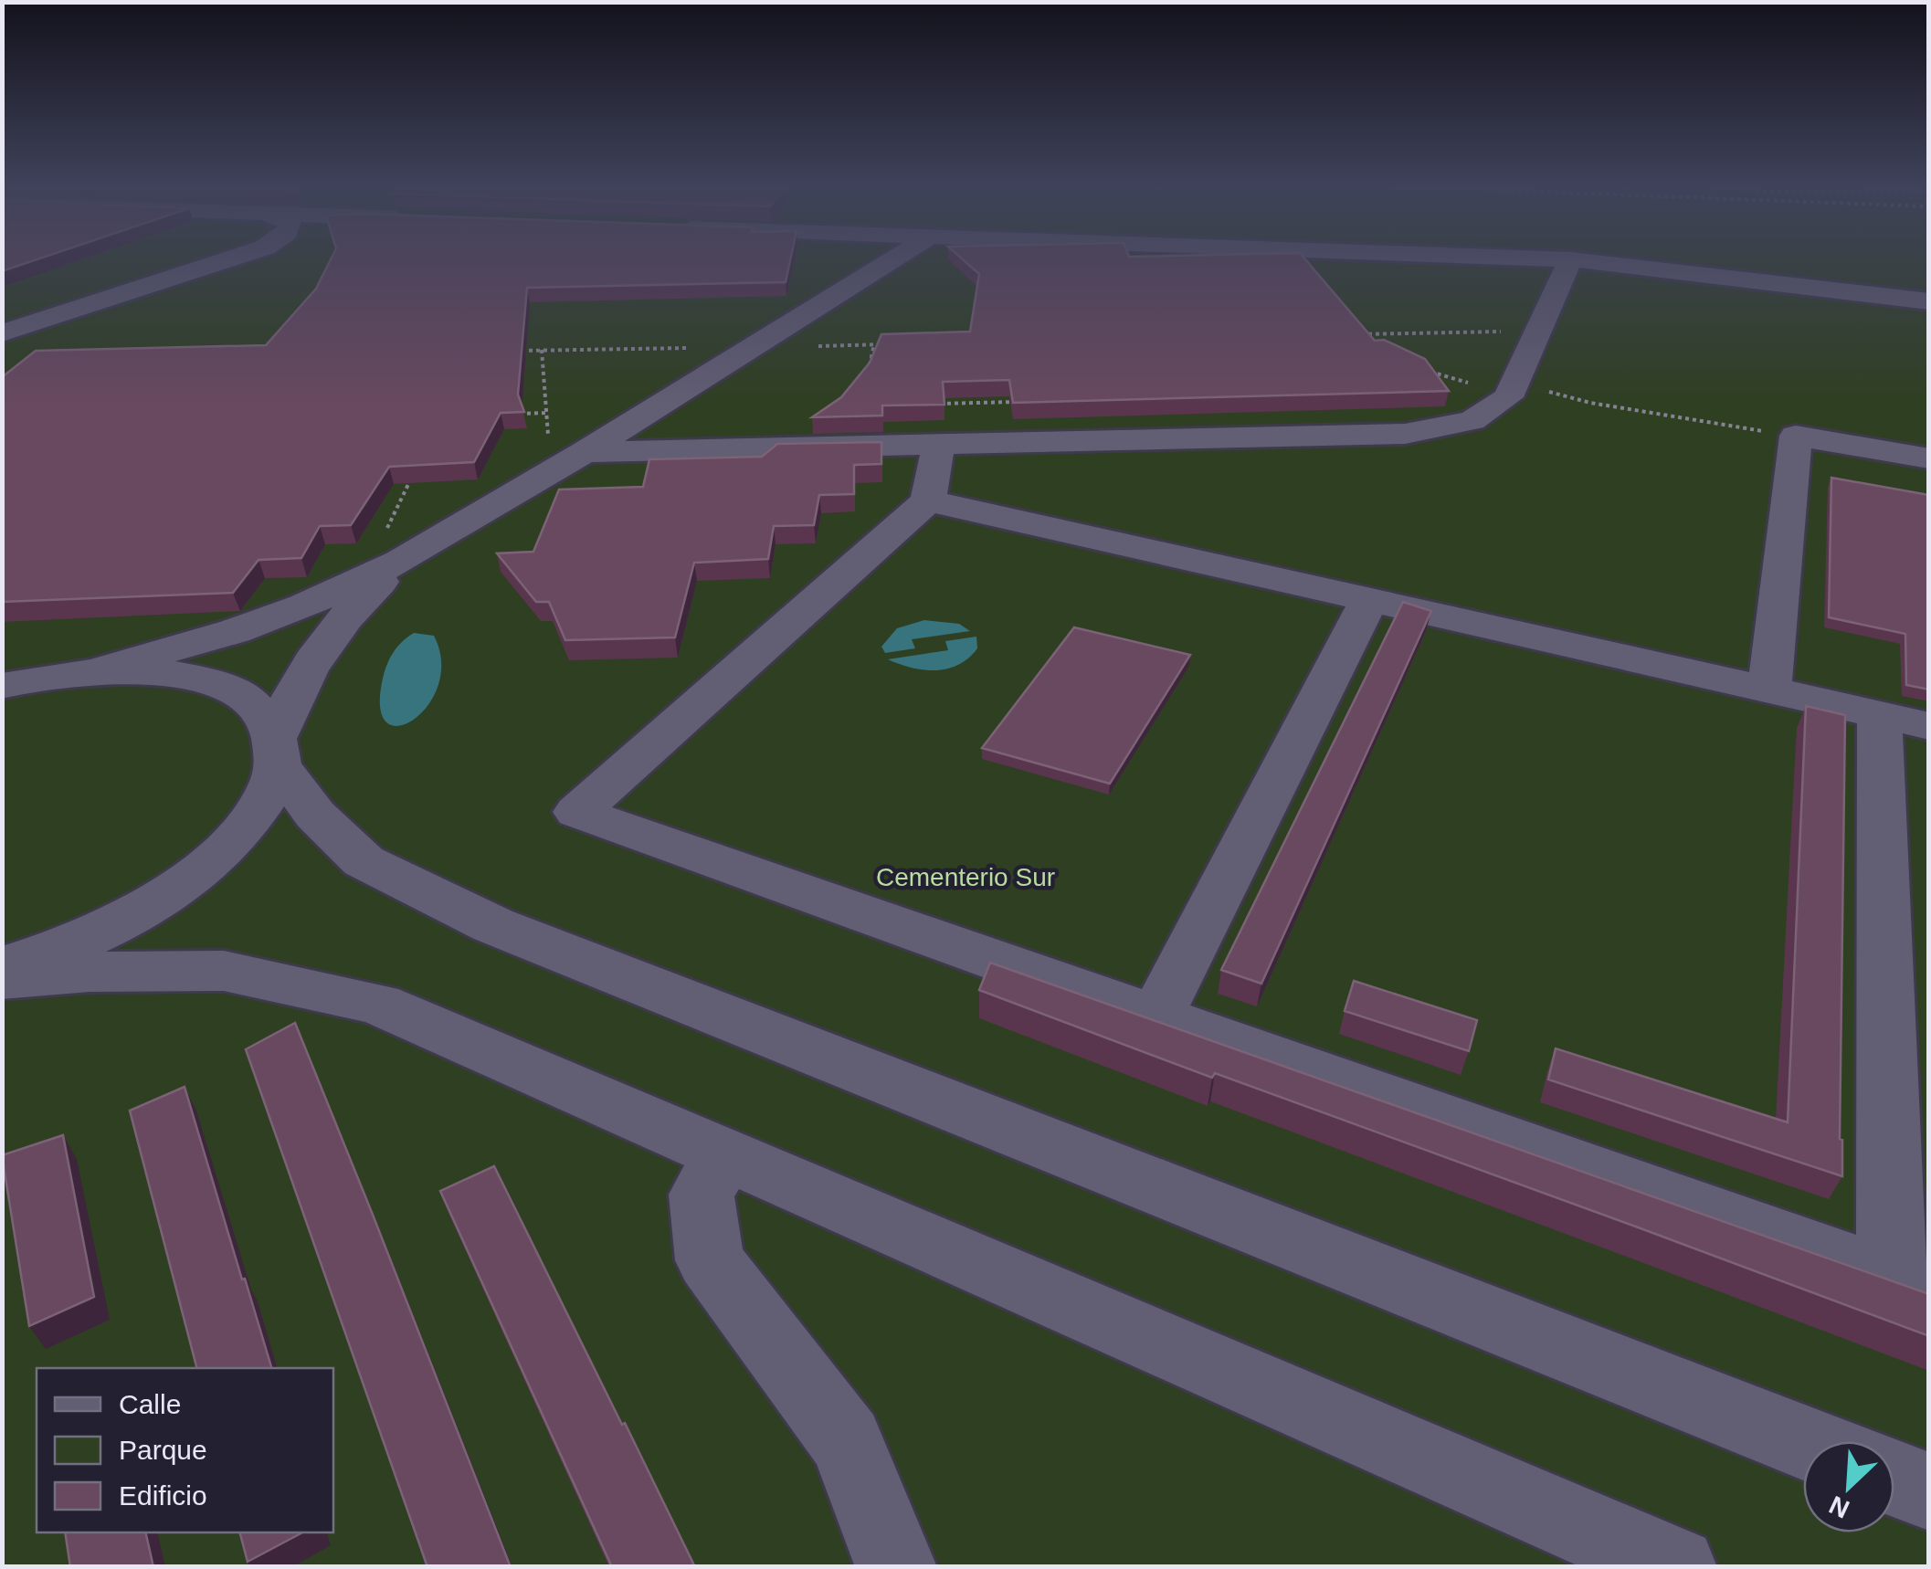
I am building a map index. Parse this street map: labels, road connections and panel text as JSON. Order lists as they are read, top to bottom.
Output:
{
  "parks": ["Cementerio Sur"],
  "legend": ["Calle", "Parque", "Edificio"],
  "north": "bottom left"
}
